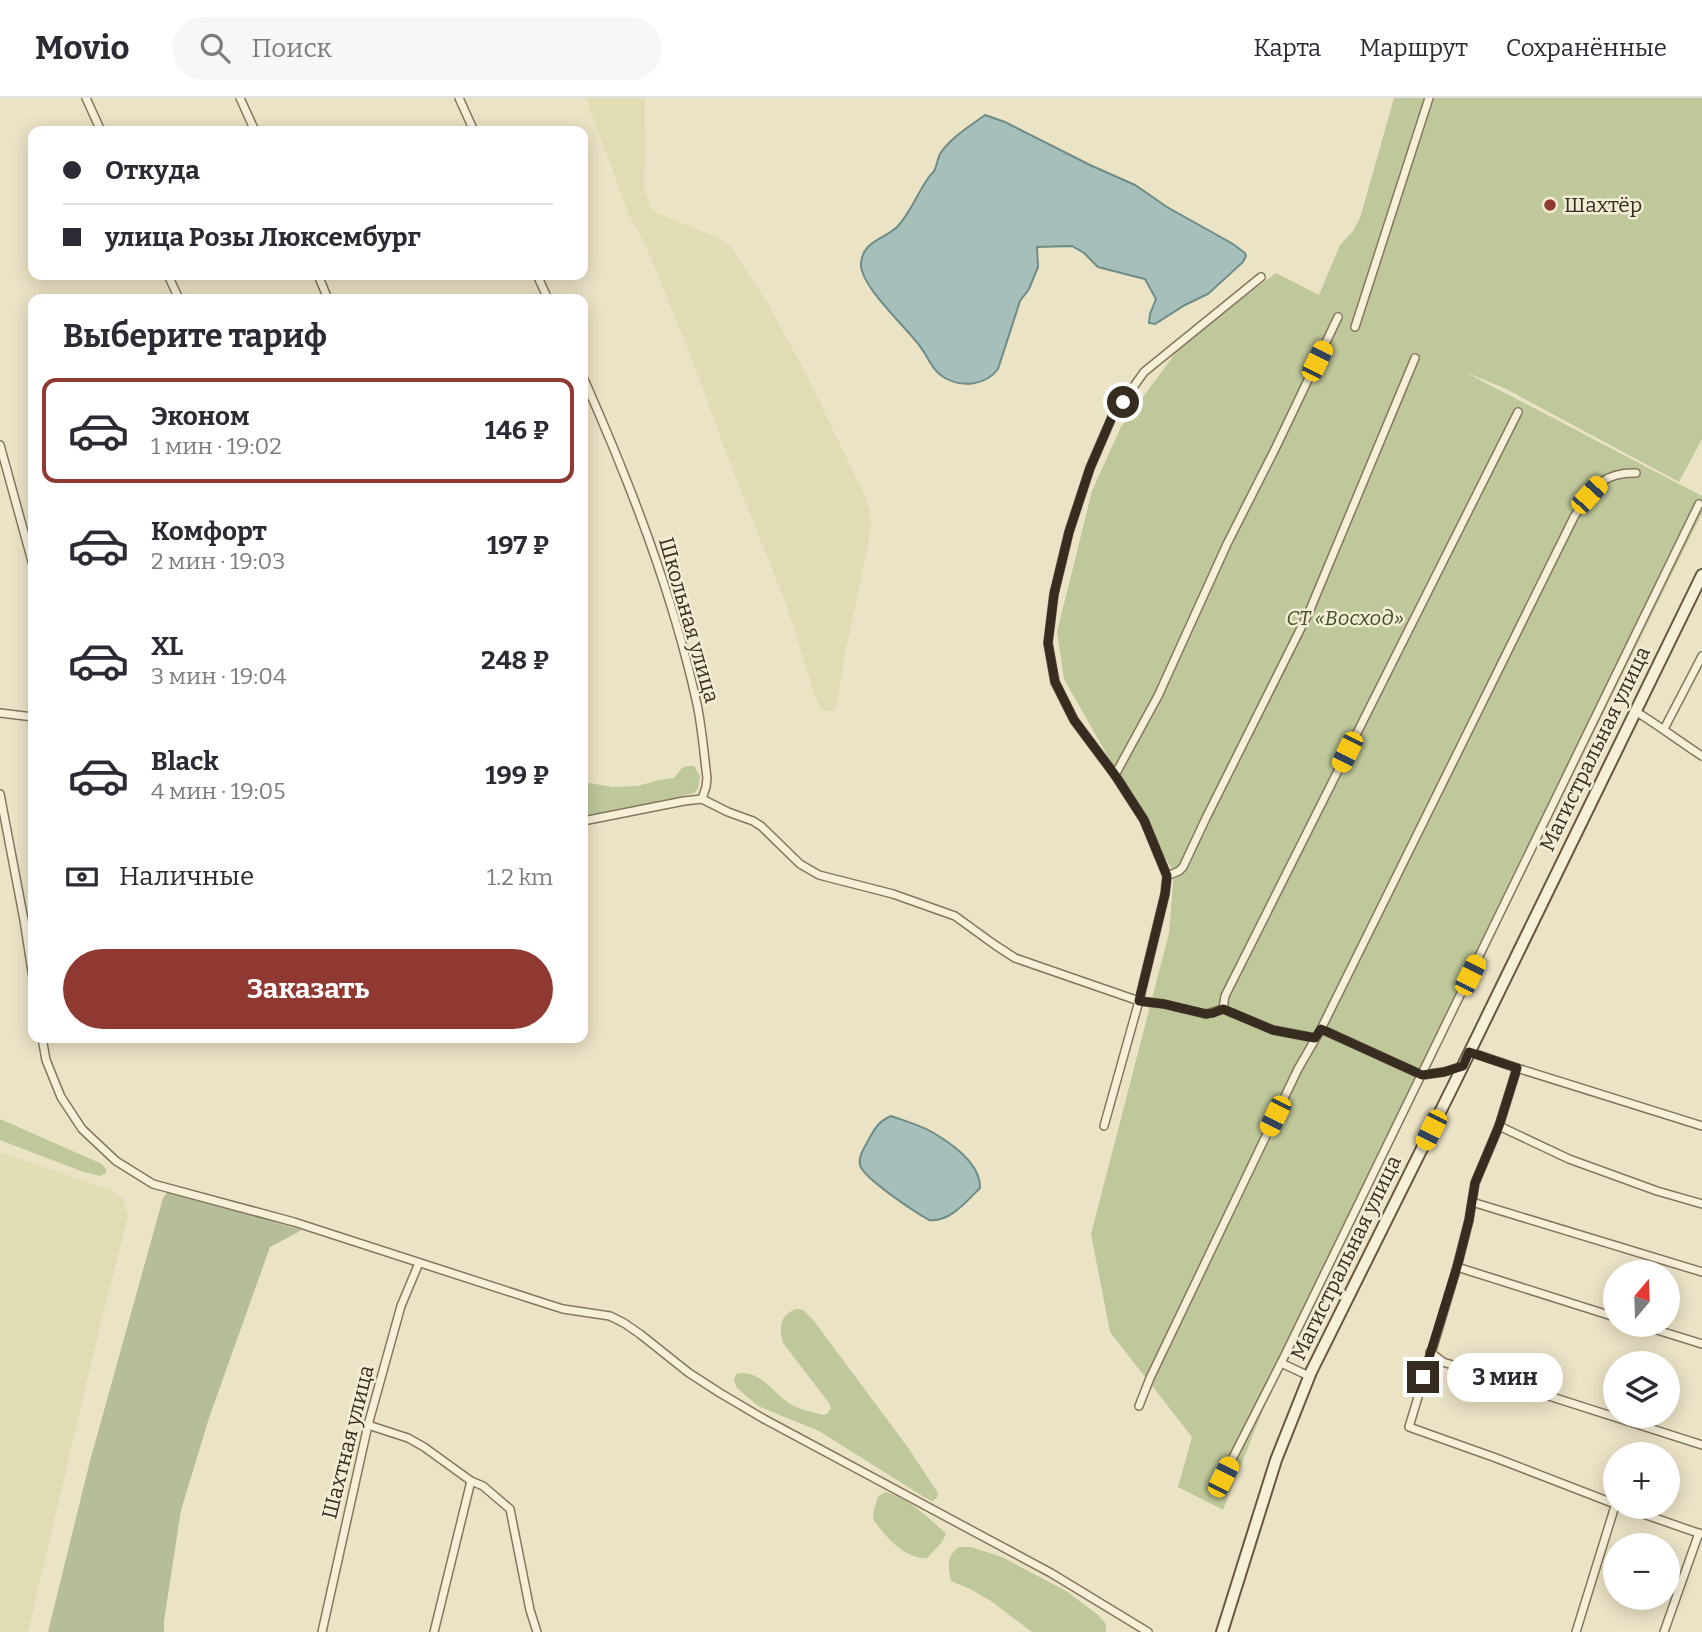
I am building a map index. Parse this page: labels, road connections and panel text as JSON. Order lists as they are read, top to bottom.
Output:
{
  "streets": {
    "main road": ["Магистральная улица"],
    "street": ["Школьная улица", "Шахтная улица"]
  },
  "parks": ["СТ «Восход»"],
  "places": ["Шахтёр"],
  "north": "top",
  "page": {
    "header": "Movio",
    "search": "Поиск",
    "nav": ["Карта", "Маршрут", "Сохранённые"],
    "banner": ["Откуда", "улица Розы Люксембург"],
    "heading": "Выберите тариф",
    "list": [
      {
        "name": "Эконом",
        "note": "1 мин · 19:02",
        "value": "146 ₽"
      },
      {
        "name": "Комфорт",
        "note": "2 мин · 19:03",
        "value": "197 ₽"
      },
      {
        "name": "XL",
        "note": "3 мин · 19:04",
        "value": "248 ₽"
      },
      {
        "name": "Black",
        "note": "4 мин · 19:05",
        "value": "199 ₽"
      }
    ],
    "pay": ["Наличные", "1.2 km"],
    "buttons": "Заказать",
    "map_buttons": ["+", "−"],
    "bubble": "3 мин"
  }
}
